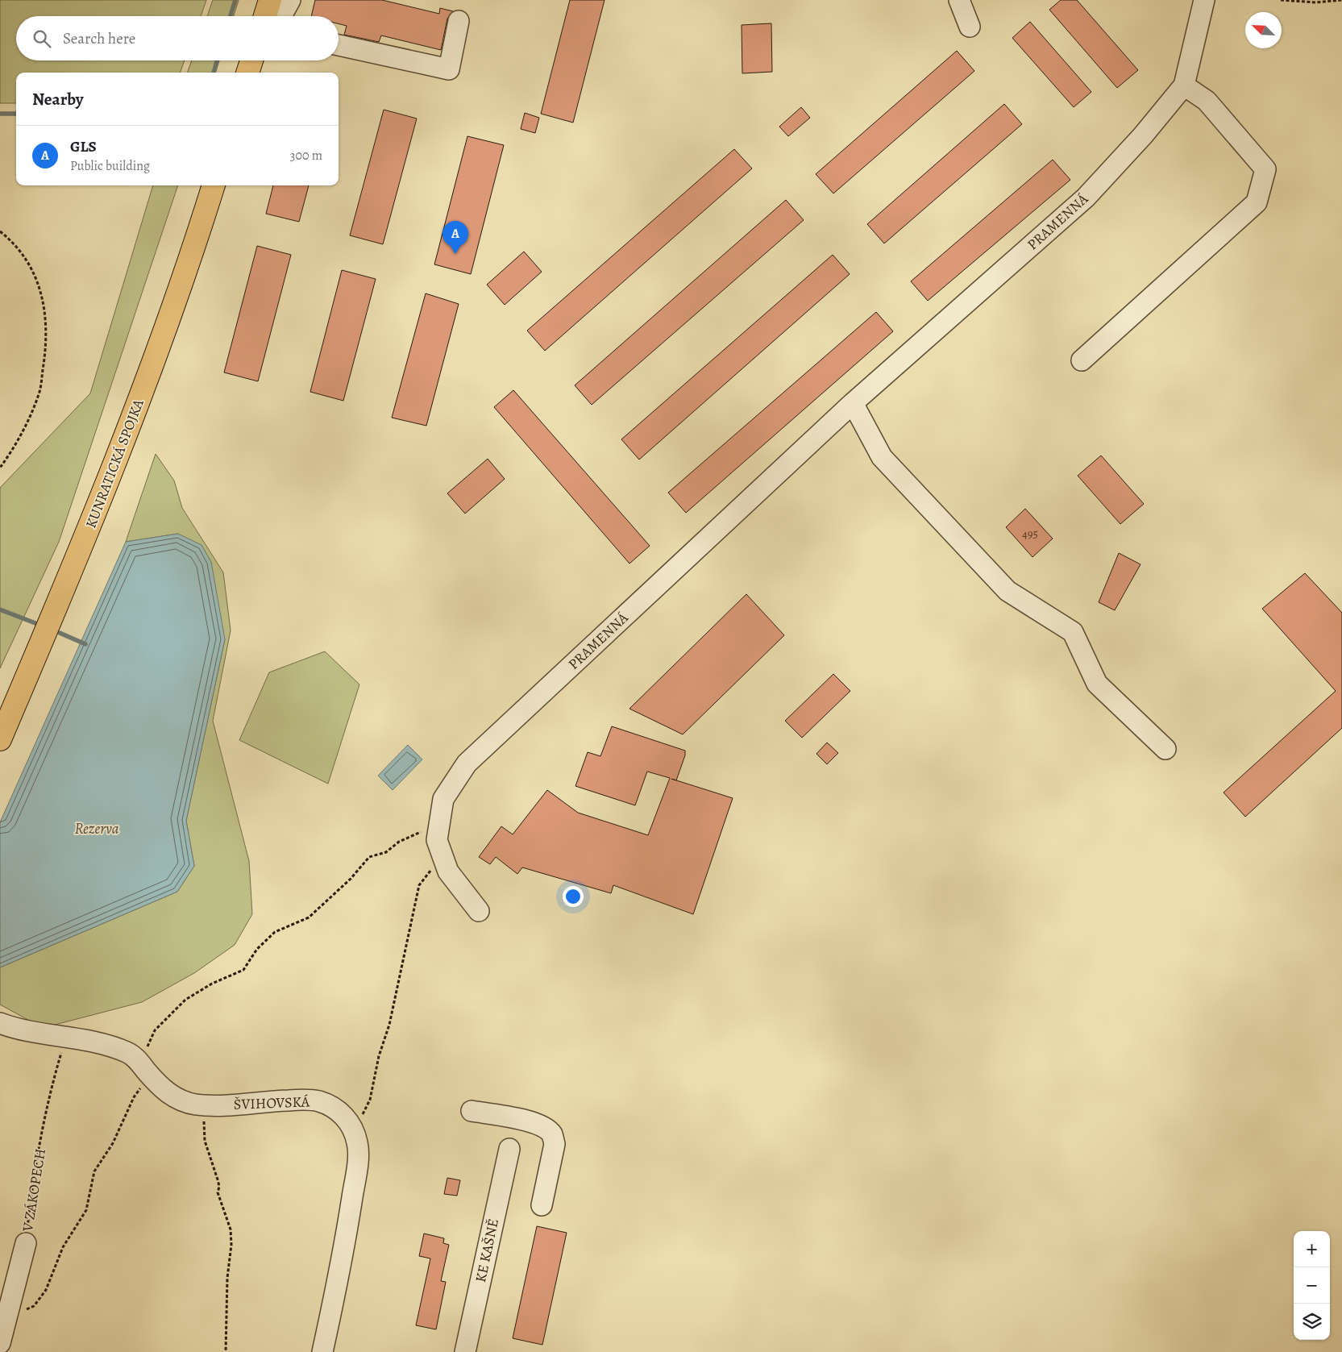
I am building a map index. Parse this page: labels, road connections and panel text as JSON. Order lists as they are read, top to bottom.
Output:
{
  "streets": {
    "main road": ["KUNRATICKÁ SPOJKA"],
    "street": [
      "PRAMENNÁ",
      "ŠVIHOVSKÁ",
      "V ZÁKOPECH",
      "KE KAŠNĚ"
    ]
  },
  "crossings": [
    ["ŠVIHOVSKÁ", "V ZÁKOPECH"]
  ],
  "water": ["Rezerva"],
  "house_numbers": ["495"],
  "north": "top left",
  "page": {
    "search": "Search here",
    "heading": "Nearby",
    "list": [
      {
        "mark": "A",
        "name": "GLS",
        "note": "Public building",
        "value": "300 m"
      }
    ],
    "pins": "A",
    "map_buttons": ["+", "−"]
  }
}
